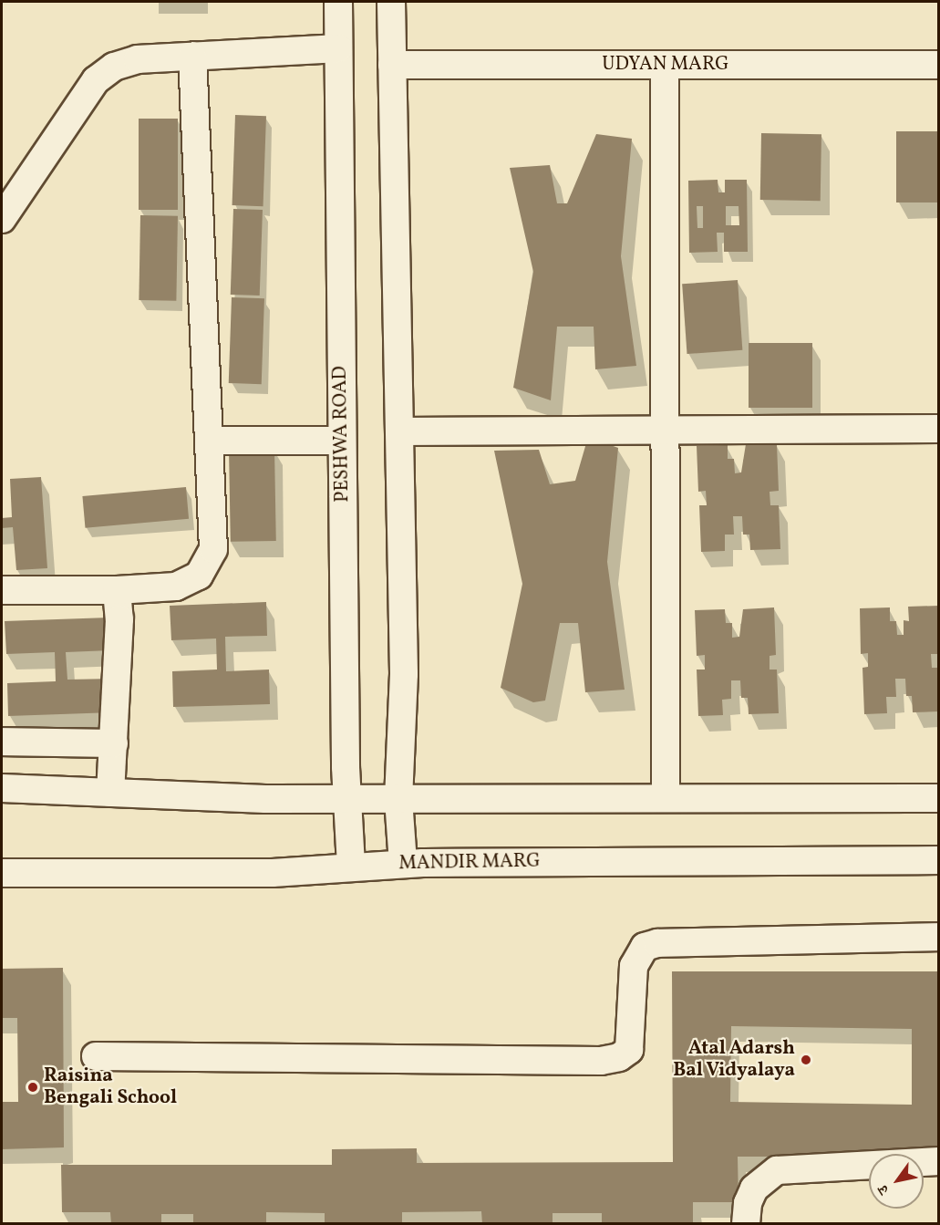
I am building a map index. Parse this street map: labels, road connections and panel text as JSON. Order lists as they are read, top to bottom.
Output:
{
  "streets": {
    "street": ["UDYAN MARG", "PESHWA ROAD", "MANDIR MARG"]
  },
  "crossings": [
    ["PESHWA ROAD", "MANDIR MARG"]
  ],
  "places": ["Atal Adarsh Bal Vidyalaya", "Raisina Bengali School"],
  "north": "bottom left"
}
